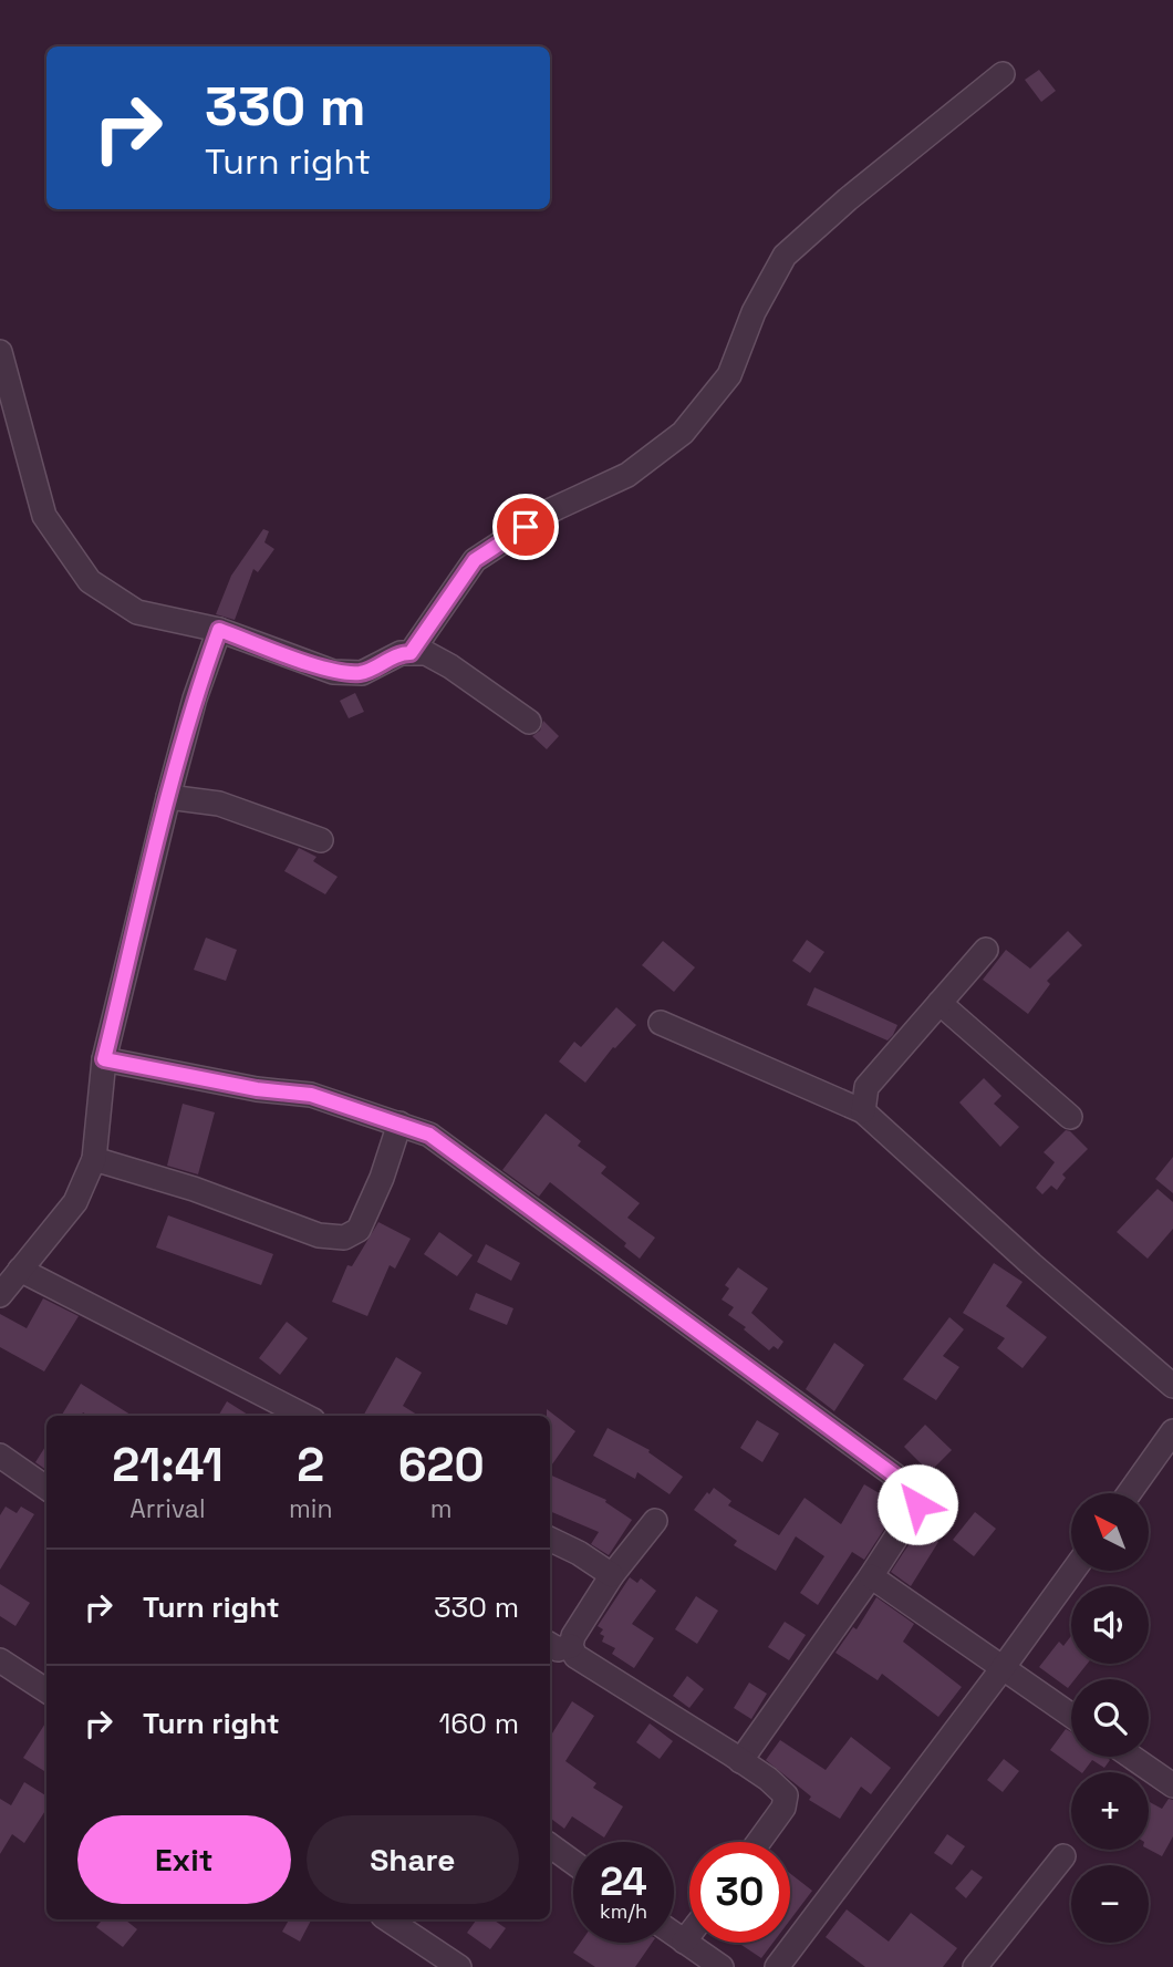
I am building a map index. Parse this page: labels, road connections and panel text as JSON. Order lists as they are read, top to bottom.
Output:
{
  "north": "top left",
  "page": {
    "turn": ["330 m", "Turn right"],
    "eta": [
      "21:41",
      "Arrival",
      "2",
      "min",
      "620",
      "m"
    ],
    "map_buttons": ["+", "−"],
    "list": [
      {
        "name": "Turn right",
        "value": "330 m"
      },
      {
        "name": "Turn right",
        "value": "160 m"
      }
    ],
    "buttons": ["Exit", "Share"],
    "speed": "24 km/h",
    "limit": "30"
  }
}
